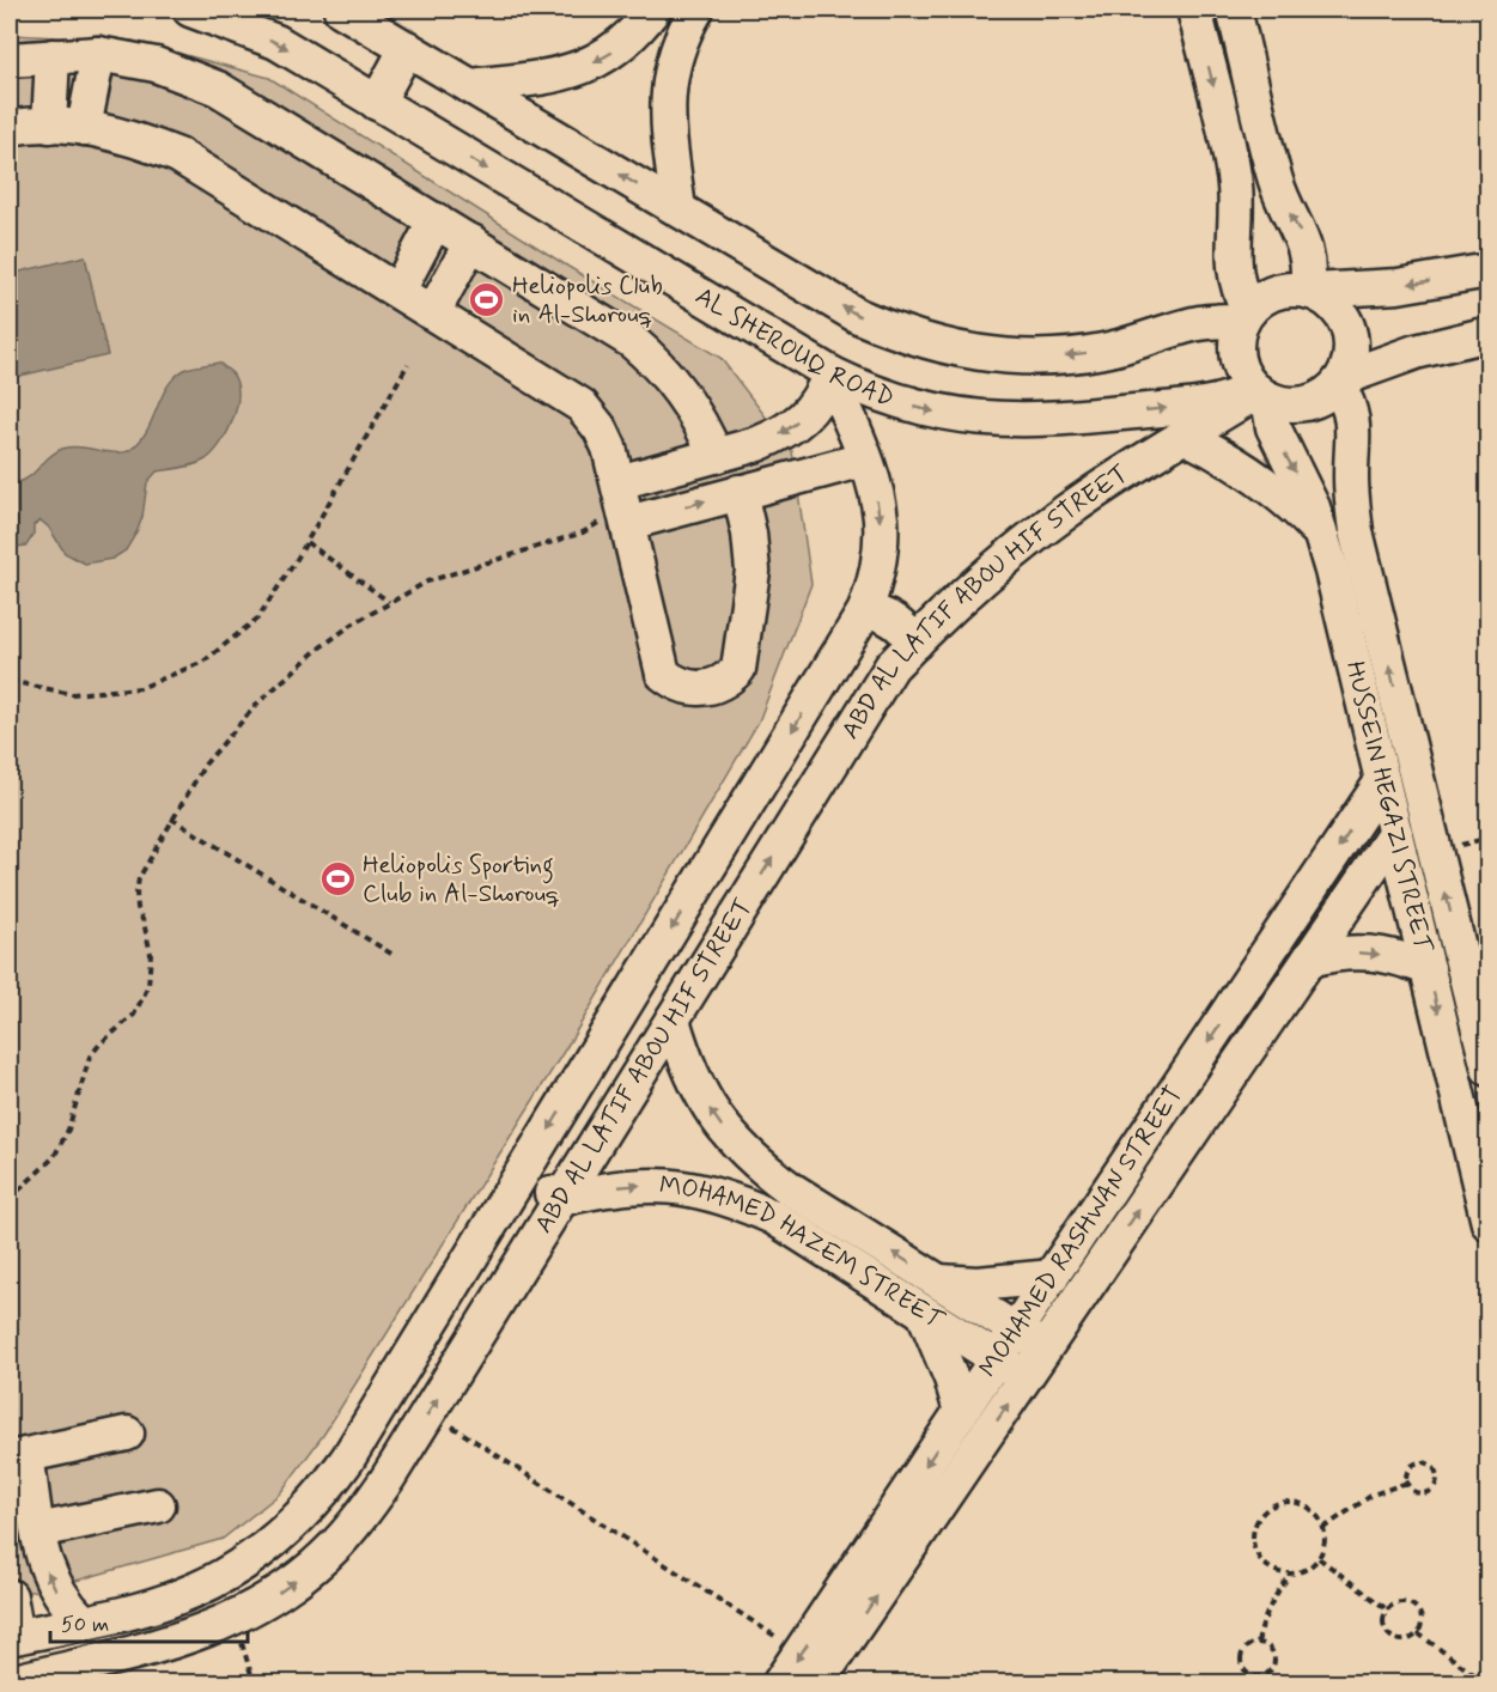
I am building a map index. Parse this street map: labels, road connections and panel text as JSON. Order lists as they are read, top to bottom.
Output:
{
  "streets": {
    "street": [
      "AL SHEROUQ ROAD",
      "ABD AL LATIF ABOU HIF STREET",
      "HUSSEIN HEGAZI STREET",
      "MOHAMED RASHWAN STREET",
      "MOHAMED HAZEM STREET"
    ]
  },
  "crossings": [
    ["AL SHEROUQ ROAD", "ABD AL LATIF ABOU HIF STREET"],
    ["AL SHEROUQ ROAD", "HUSSEIN HEGAZI STREET"],
    ["ABD AL LATIF ABOU HIF STREET", "HUSSEIN HEGAZI STREET"],
    ["ABD AL LATIF ABOU HIF STREET", "MOHAMED HAZEM STREET"],
    ["HUSSEIN HEGAZI STREET", "MOHAMED RASHWAN STREET"],
    ["MOHAMED RASHWAN STREET", "MOHAMED HAZEM STREET"]
  ],
  "places": {
    "sports": ["Heliopolis Club in Al-Shorouq", "Heliopolis Sporting Club in Al-Shorouq"]
  },
  "scale_bar": "50 m"
}
